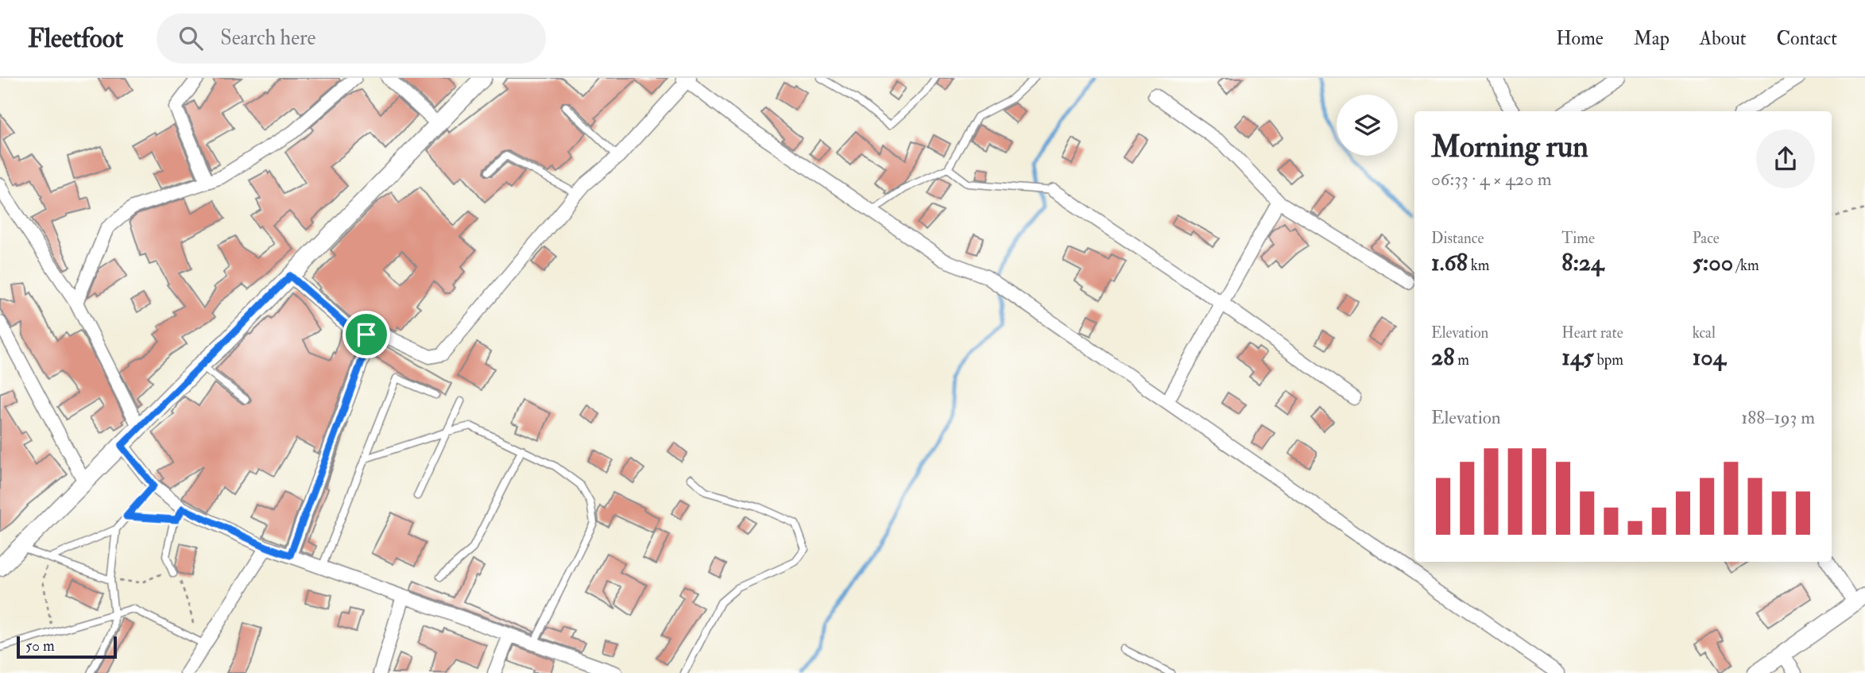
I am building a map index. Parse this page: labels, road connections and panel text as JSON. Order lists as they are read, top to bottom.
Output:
{
  "scale_bar": "50 m",
  "page": {
    "header": "Fleetfoot",
    "search": "Search here",
    "nav": [
      "Home",
      "Map",
      "About",
      "Contact"
    ],
    "heading": ["Morning run", "06:33 · 4 × 420 m"],
    "stats": [
      ["Distance", "1.68 km"],
      ["Time", "8:24"],
      ["Pace", "5:00 /km"],
      ["Elevation", "28 m"],
      ["Heart rate", "145 bpm"],
      ["kcal", "104"]
    ],
    "chart": ["Elevation", "188–193 m"],
    "scale": "50 m"
  }
}
